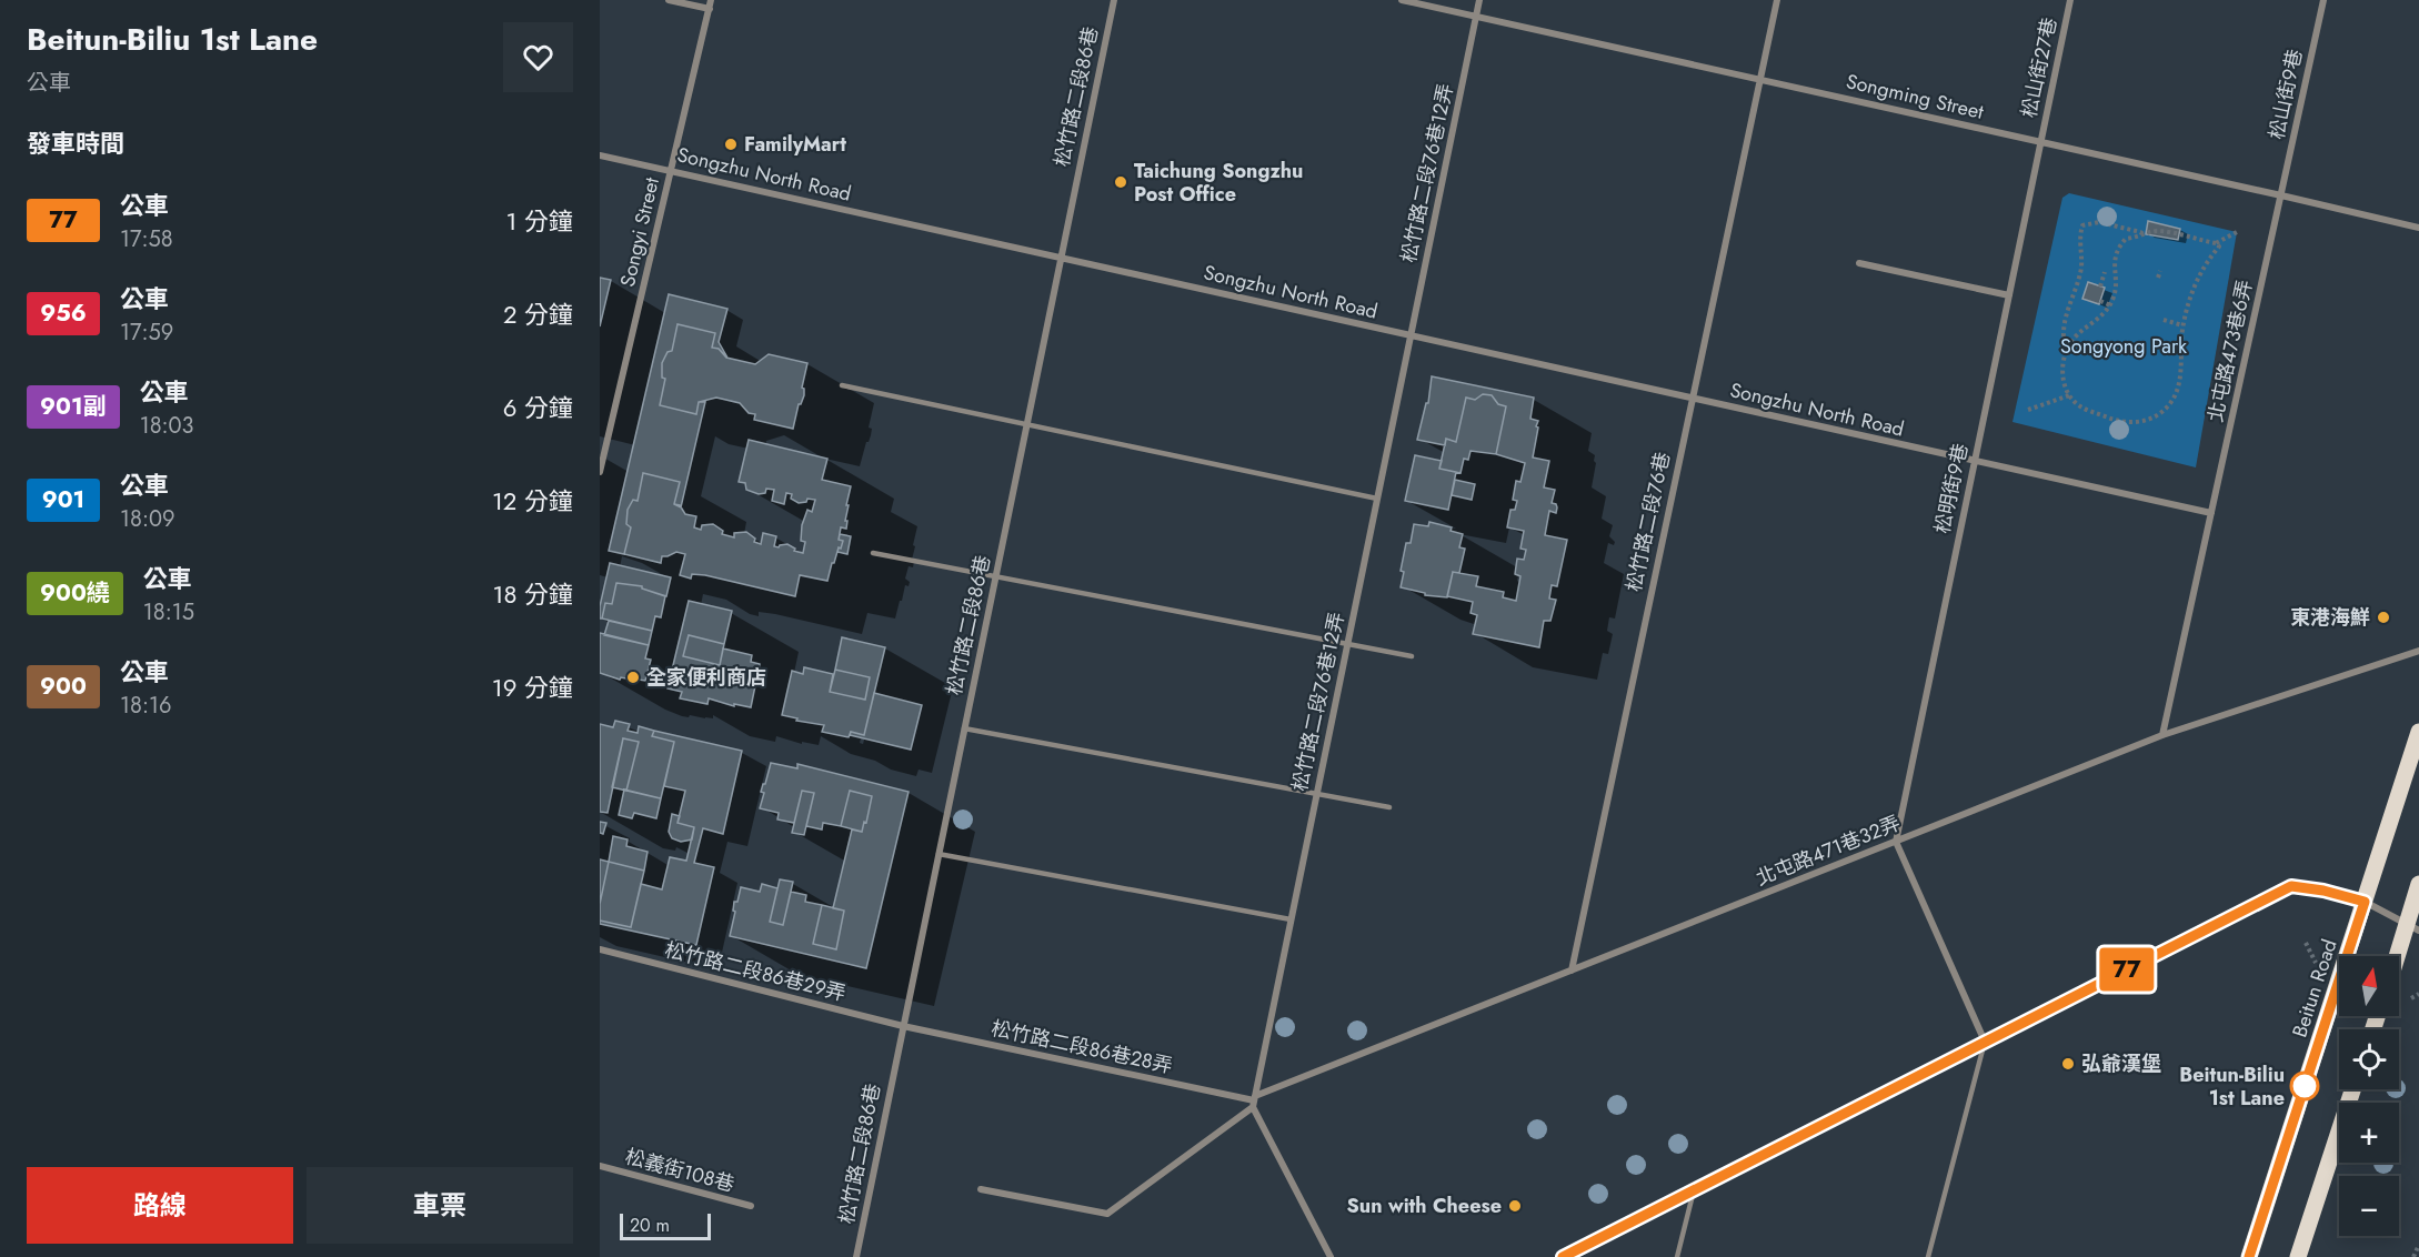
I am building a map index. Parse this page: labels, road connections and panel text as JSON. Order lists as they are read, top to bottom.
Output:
{
  "streets": {
    "main road": ["Beitun Road"],
    "street": [
      "松山街27巷",
      "松山街9巷",
      "松竹路二段86巷",
      "Songming Street",
      "松竹路二段76巷12弄",
      "Songzhu North Road",
      "Songyi Street",
      "北屯路473巷6弄",
      "松明街9巷",
      "松竹路二段76巷",
      "北屯路471巷32弄",
      "松竹路二段86巷29弄",
      "松竹路二段86巷28弄",
      "松義街108巷"
    ]
  },
  "crossings": [
    ["松山街27巷", "Songming Street"],
    ["松山街27巷", "松明街9巷"],
    ["松山街9巷", "Songming Street"],
    ["松山街9巷", "北屯路473巷6弄"],
    ["松竹路二段86巷", "Songzhu North Road"],
    ["松竹路二段86巷", "松竹路二段86巷29弄"],
    ["松竹路二段86巷", "松竹路二段86巷28弄"],
    ["Songming Street", "松竹路二段76巷12弄"],
    ["Songming Street", "北屯路473巷6弄"],
    ["Songming Street", "松明街9巷"],
    ["Songming Street", "松竹路二段76巷"],
    ["松竹路二段76巷12弄", "Songzhu North Road"],
    ["松竹路二段76巷12弄", "北屯路471巷32弄"],
    ["松竹路二段76巷12弄", "松竹路二段86巷28弄"],
    ["Songzhu North Road", "Songyi Street"],
    ["Songzhu North Road", "松明街9巷"],
    ["Songzhu North Road", "松竹路二段76巷"],
    ["北屯路473巷6弄", "北屯路471巷32弄"],
    ["松明街9巷", "北屯路471巷32弄"],
    ["松竹路二段76巷", "北屯路471巷32弄"],
    ["北屯路471巷32弄", "松竹路二段86巷28弄"],
    ["松竹路二段86巷29弄", "松竹路二段86巷28弄"]
  ],
  "parks": ["Songyong Park"],
  "places": [
    "FamilyMart",
    "Taichung Songzhu Post Office",
    "東港海鮮",
    "全家便利商店",
    "弘爺漢堡",
    "Beitun-Biliu 1st Lane",
    "Sun with Cheese"
  ],
  "lines": ["bus line 77"],
  "scale_bar": "20 m",
  "north": "top",
  "page": {
    "heading": [
      ["Beitun-Biliu 1st Lane", "公車"],
      "發車時間"
    ],
    "on_map": "77",
    "list": [
      {
        "mark": "77",
        "name": "公車",
        "note": "17:58",
        "value": "1 分鐘"
      },
      {
        "mark": "956",
        "name": "公車",
        "note": "17:59",
        "value": "2 分鐘"
      },
      {
        "mark": "901副",
        "name": "公車",
        "note": "18:03",
        "value": "6 分鐘"
      },
      {
        "mark": "901",
        "name": "公車",
        "note": "18:09",
        "value": "12 分鐘"
      },
      {
        "mark": "900繞",
        "name": "公車",
        "note": "18:15",
        "value": "18 分鐘"
      },
      {
        "mark": "900",
        "name": "公車",
        "note": "18:16",
        "value": "19 分鐘"
      }
    ],
    "map_buttons": ["+", "−"],
    "buttons": ["路線", "車票"],
    "scale": "20 m"
  }
}
